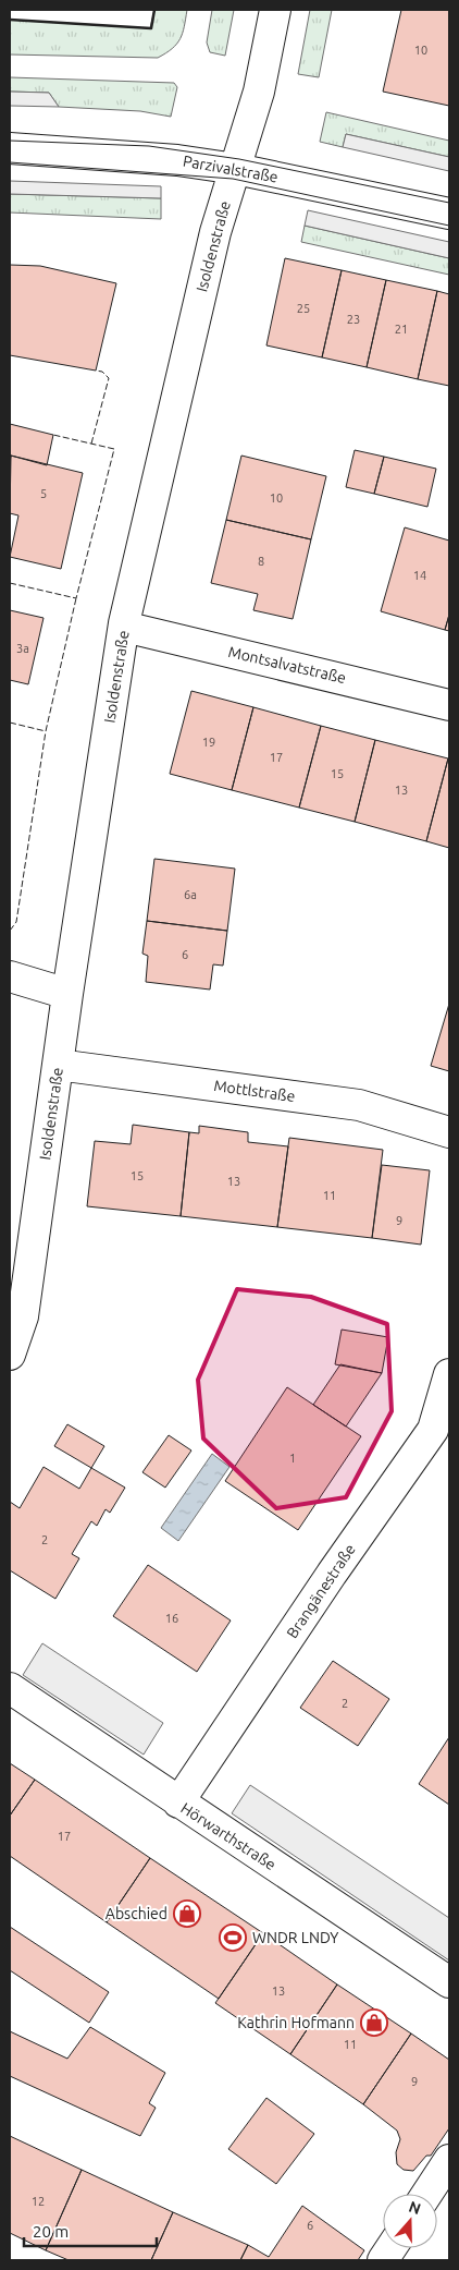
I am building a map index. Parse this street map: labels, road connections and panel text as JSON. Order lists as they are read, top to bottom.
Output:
{
  "streets": {
    "street": [
      "Parzivalstraße",
      "Isoldenstraße",
      "Montsalvatstraße",
      "Mottlstraße",
      "Brangänestraße",
      "Hörwarthstraße"
    ]
  },
  "crossings": [
    ["Parzivalstraße", "Isoldenstraße"],
    ["Isoldenstraße", "Montsalvatstraße"],
    ["Isoldenstraße", "Mottlstraße"],
    ["Brangänestraße", "Hörwarthstraße"]
  ],
  "places": {
    "shop": ["Abschied", "Kathrin Hofmann"],
    "sports": ["WNDR LNDY"]
  },
  "house_numbers": [
    "10",
    "25",
    "23",
    "21",
    "5",
    "10",
    "8",
    "14",
    "3a",
    "19",
    "17",
    "15",
    "13",
    "6a",
    "6",
    "15",
    "13",
    "11",
    "9",
    "1",
    "2",
    "16",
    "2",
    "17",
    "13",
    "11",
    "9",
    "12",
    "6"
  ],
  "scale_bar": "20 m",
  "north": "top"
}
